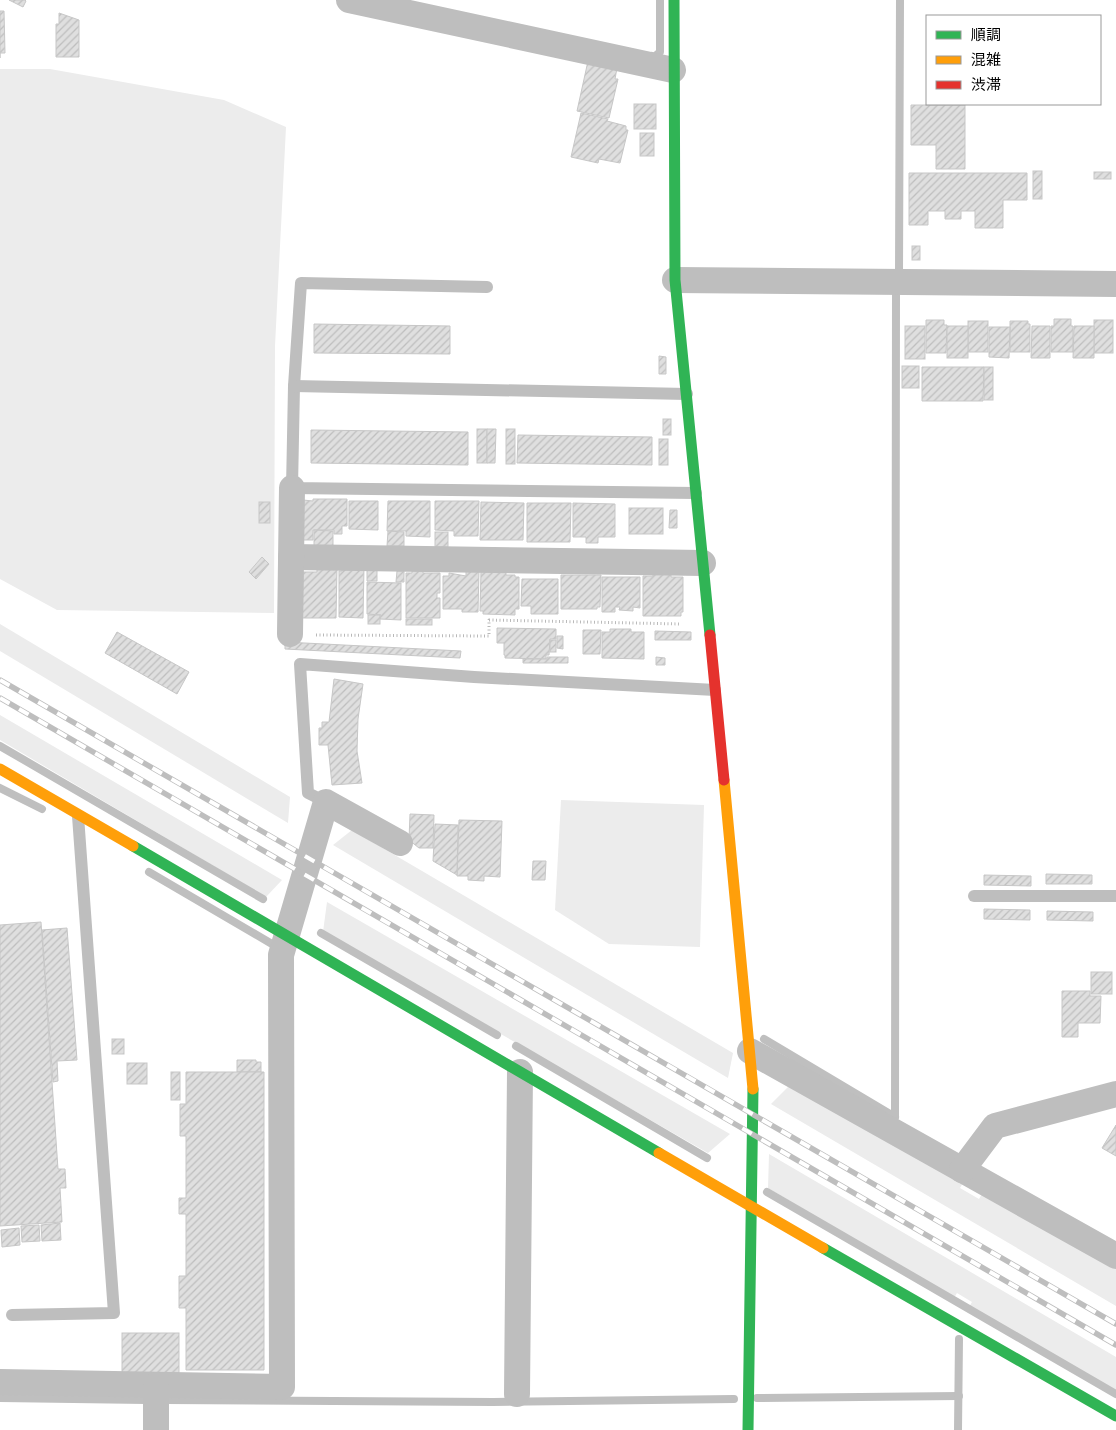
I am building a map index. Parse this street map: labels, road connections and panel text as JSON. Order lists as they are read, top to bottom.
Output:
{
  "legend": ["順調", "混雑", "渋滞"]
}
